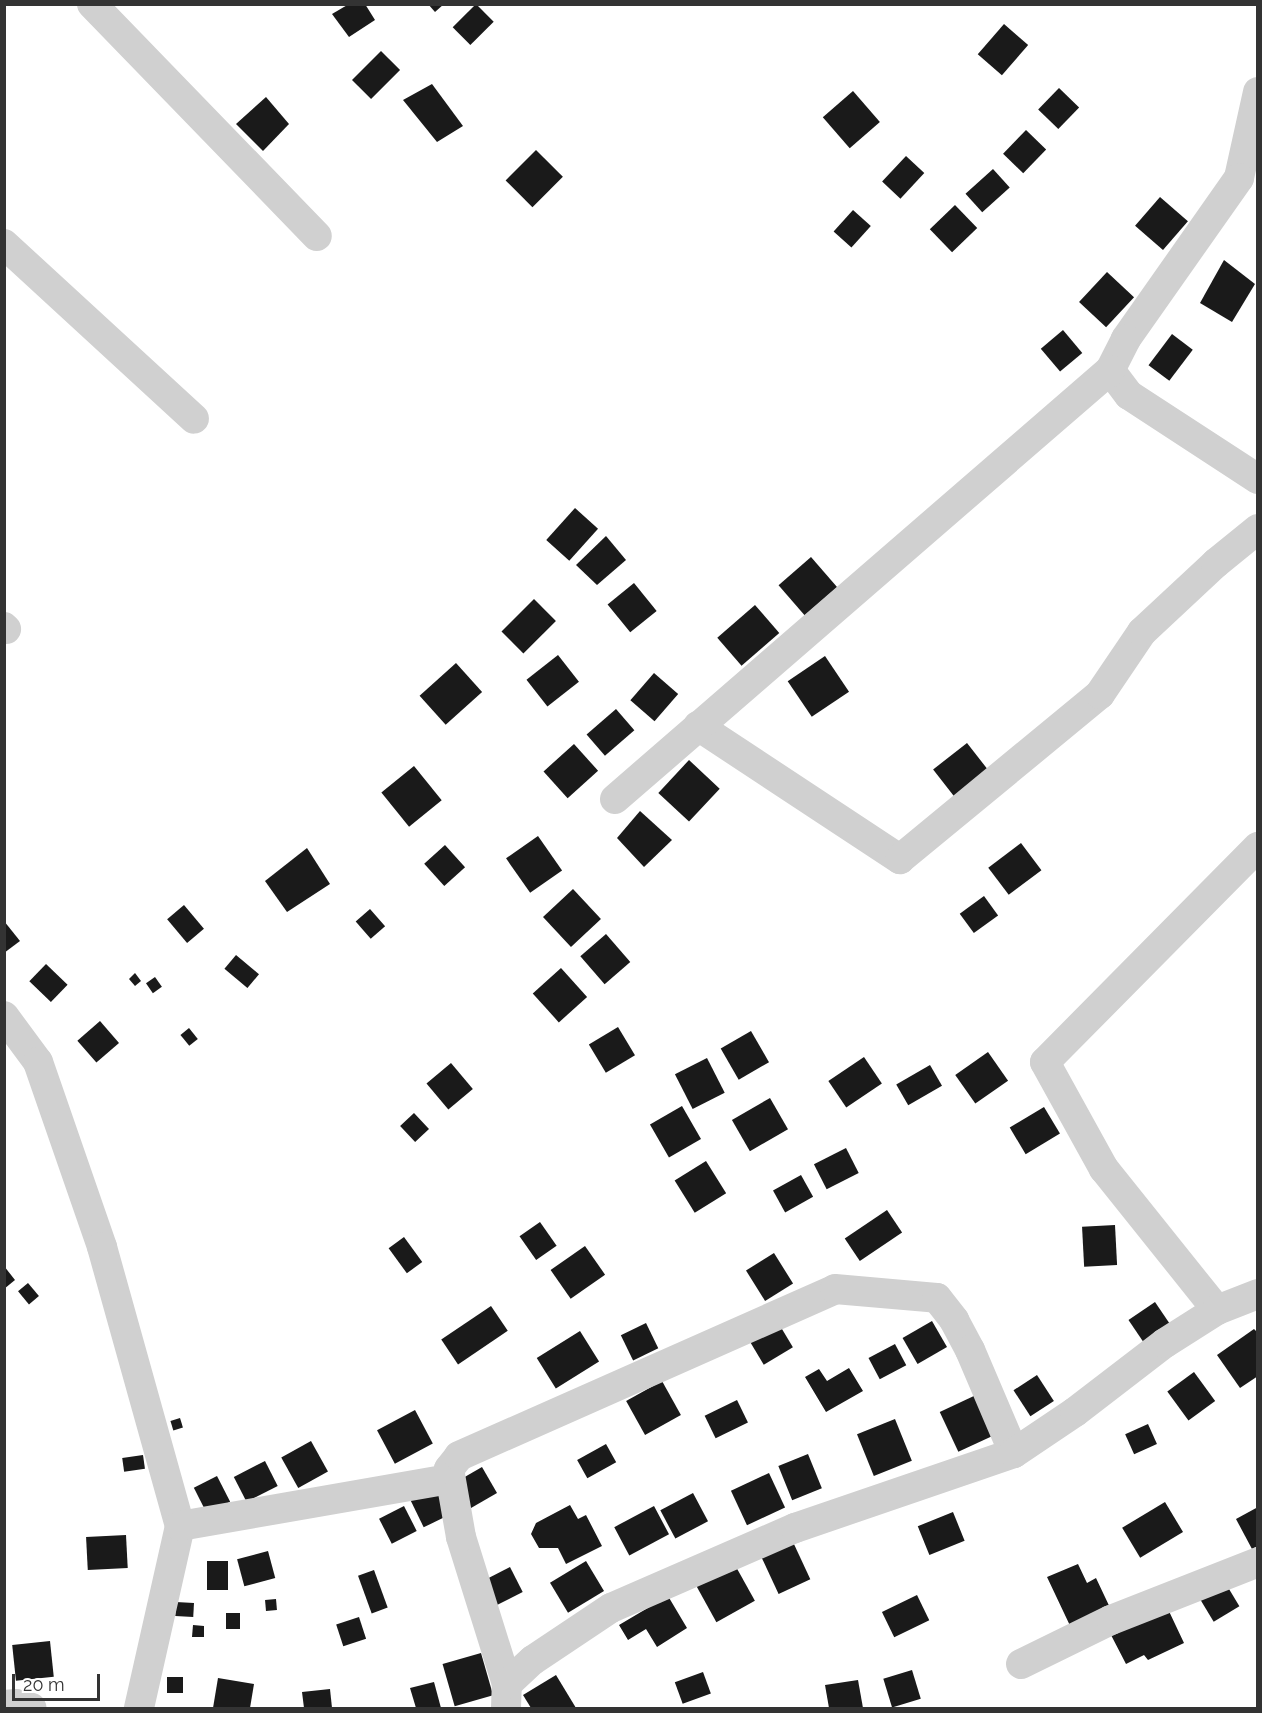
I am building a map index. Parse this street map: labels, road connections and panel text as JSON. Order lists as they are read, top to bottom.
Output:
{
  "scale_bar": "20 m"
}
